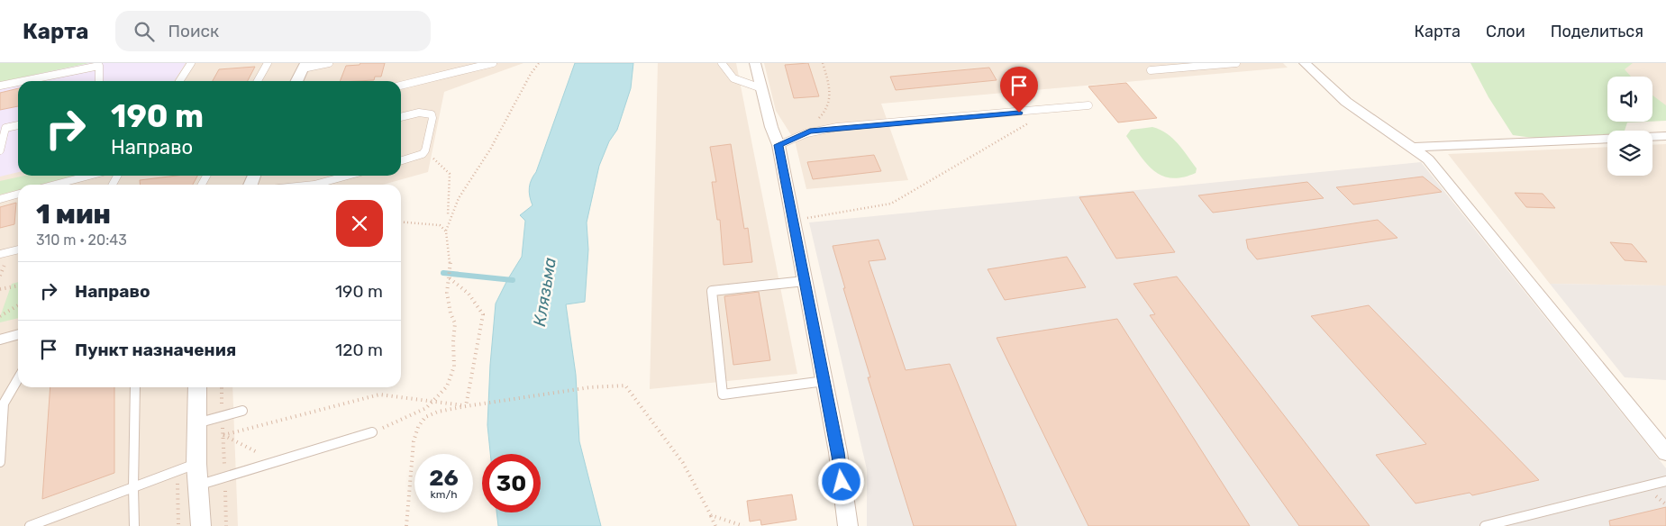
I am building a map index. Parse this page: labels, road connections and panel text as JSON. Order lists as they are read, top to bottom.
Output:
{
  "water": ["Клязьма"],
  "page": {
    "header": "Карта",
    "search": "Поиск",
    "nav": ["Карта", "Слои", "Поделиться"],
    "turn": ["190 m", "Направо"],
    "heading": ["1 мин", "310 m · 20:43"],
    "list": [
      {
        "name": "Направо",
        "value": "190 m"
      },
      {
        "name": "Пункт назначения",
        "value": "120 m"
      }
    ],
    "speed": "26 km/h",
    "limit": "30"
  }
}
